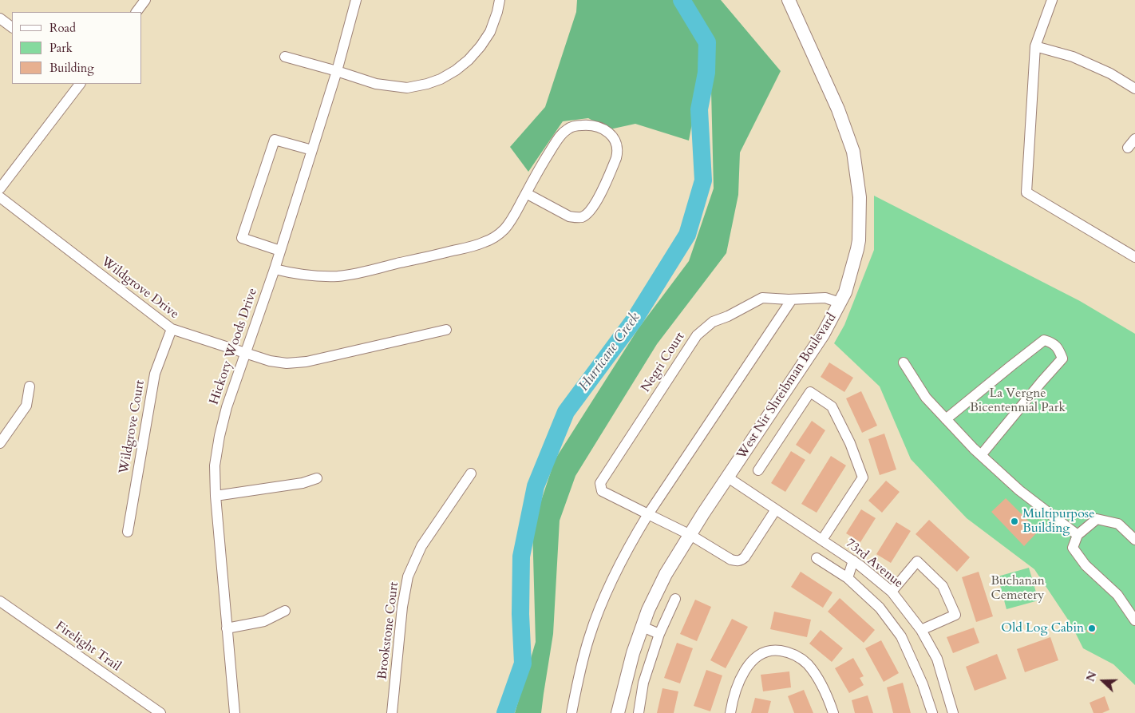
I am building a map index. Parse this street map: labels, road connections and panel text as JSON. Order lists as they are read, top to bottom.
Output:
{
  "streets": {
    "main road": ["West Nir Shreibman Boulevard"],
    "street": [
      "Wildgrove Drive",
      "Hickory Woods Drive",
      "Negri Court",
      "Wildgrove Court",
      "73rd Avenue",
      "Brookstone Court",
      "Firelight Trail"
    ]
  },
  "crossings": [
    ["Wildgrove Drive", "Hickory Woods Drive"],
    ["Wildgrove Drive", "Wildgrove Court"],
    ["Negri Court", "West Nir Shreibman Boulevard"],
    ["West Nir Shreibman Boulevard", "73rd Avenue"]
  ],
  "water": ["Hurricane Creek"],
  "parks": ["La Vergne Bicentennial Park", "Buchanan Cemetery"],
  "places": ["Multipurpose Building", "Old Log Cabin"],
  "legend": ["Road", "Park", "Building"],
  "north": "left"
}
